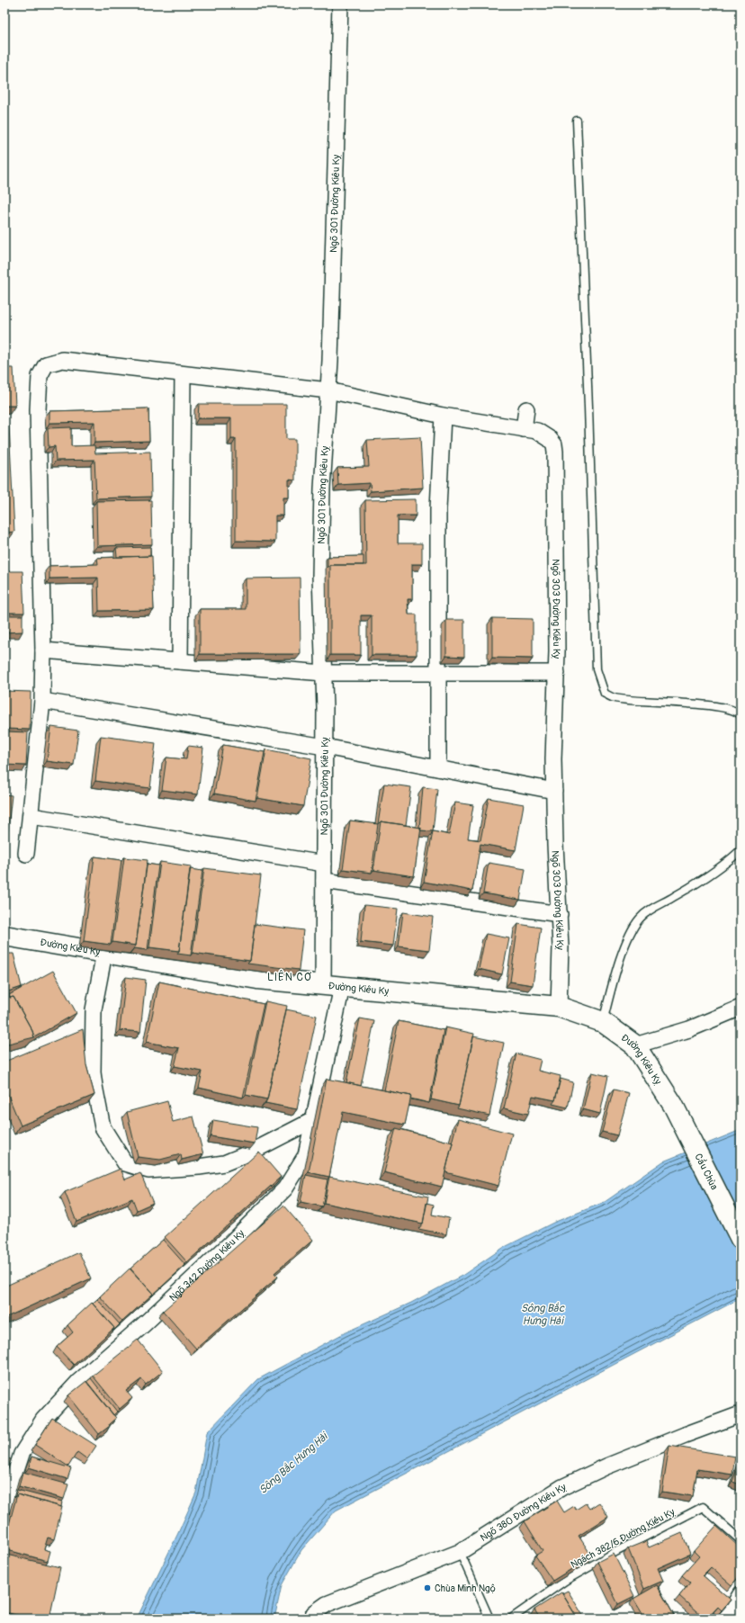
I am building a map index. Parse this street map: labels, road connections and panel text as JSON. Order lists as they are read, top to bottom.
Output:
{
  "streets": {
    "main road": ["Đường Kiêu Kỵ", "Cầu Chùa"],
    "street": [
      "Ngõ 301 Đường Kiêu Kỵ",
      "Ngõ 303 Đường Kiêu Kỵ",
      "Ngõ 342 Đường Kiêu Kỵ",
      "Ngõ 380 Đường Kiêu Kỵ"
    ],
    "lane": ["Ngách 382/6 Đường Kiêu Kỵ"]
  },
  "crossings": [
    ["Ngõ 301 Đường Kiêu Kỵ", "Ngõ 303 Đường Kiêu Kỵ"],
    ["Ngõ 301 Đường Kiêu Kỵ", "Đường Kiêu Kỵ"],
    ["Ngõ 301 Đường Kiêu Kỵ", "Ngõ 342 Đường Kiêu Kỵ"],
    ["Ngõ 303 Đường Kiêu Kỵ", "Đường Kiêu Kỵ"],
    ["Đường Kiêu Kỵ", "Cầu Chùa"],
    ["Đường Kiêu Kỵ", "Ngõ 342 Đường Kiêu Kỵ"]
  ],
  "districts": ["LIÊN CƠ"],
  "water": ["Sông Bắc Hưng Hải"],
  "places": ["Chùa Minh Ngộ"]
}
